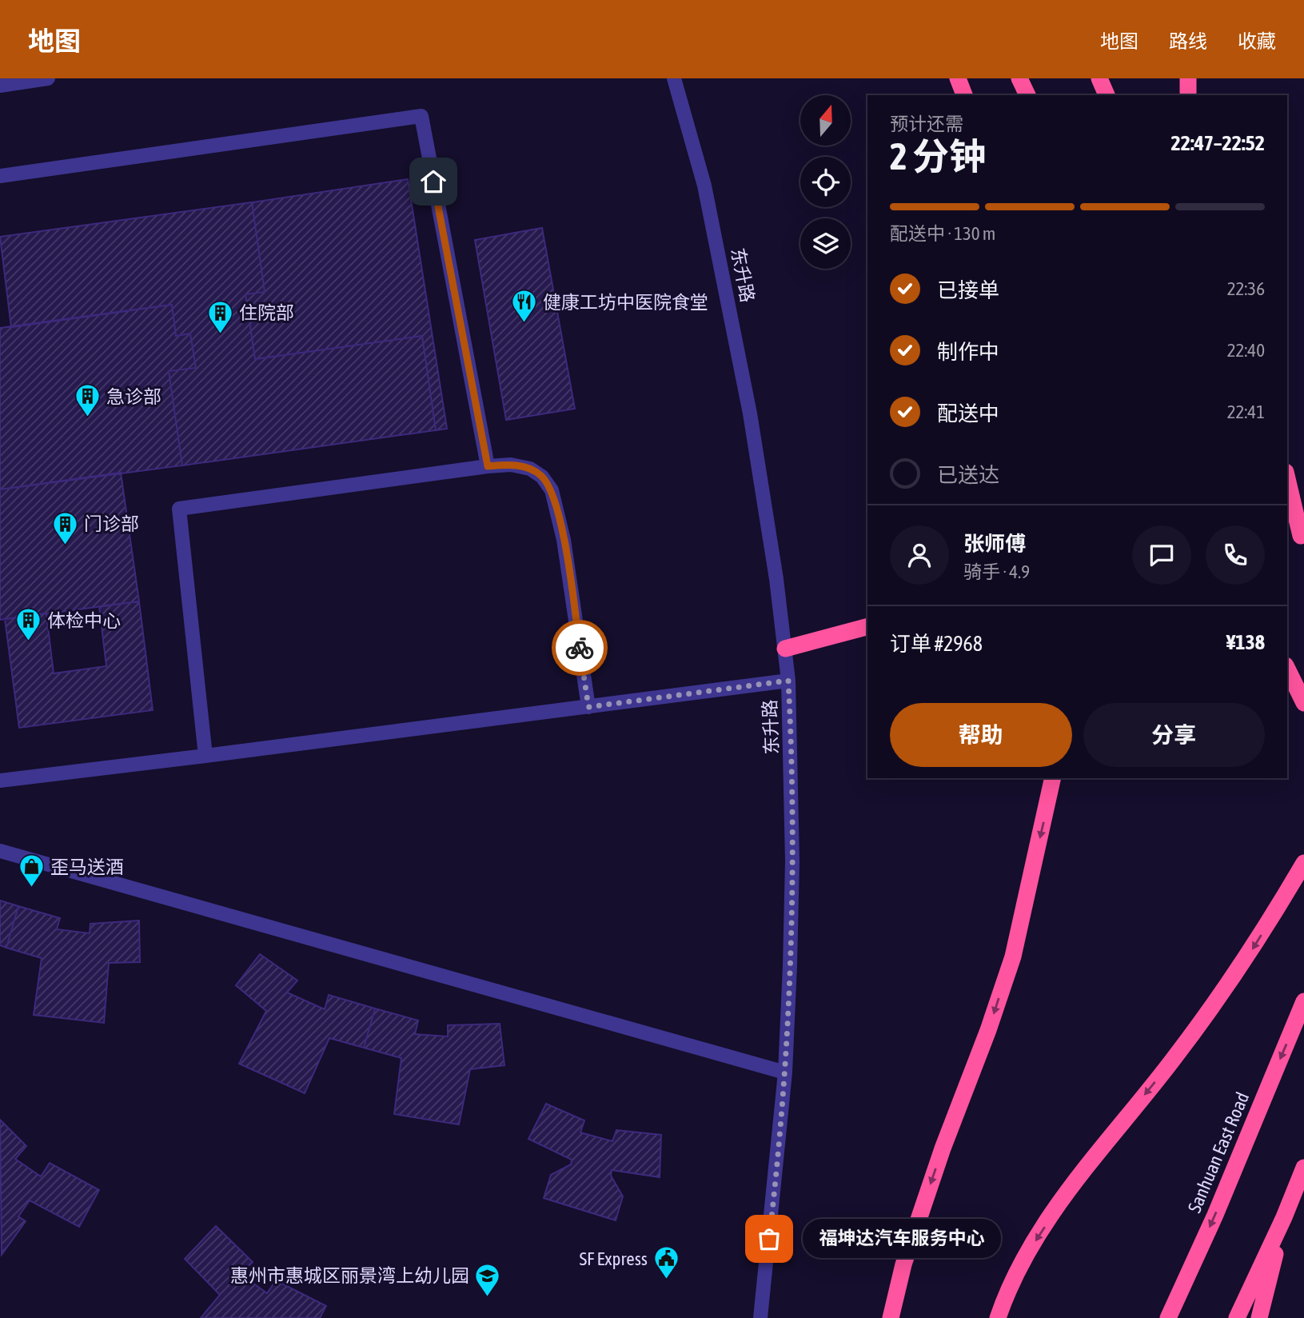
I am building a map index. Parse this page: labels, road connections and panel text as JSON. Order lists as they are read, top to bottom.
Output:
{
  "streets": {
    "highway": ["Sanhuan East Road"],
    "street": ["东升路"]
  },
  "places": {
    "restaurant": ["健康工坊中医院食堂"],
    "building": [
      "住院部",
      "急诊部",
      "门诊部",
      "体检中心"
    ],
    "shop": ["歪马送酒"],
    "other": ["福坤达汽车服务中心"],
    "public building": ["SF Express"],
    "school or university": ["惠州市惠城区丽景湾上幼儿园"]
  },
  "north": "top",
  "page": {
    "header": "地图",
    "nav": ["地图", "路线", "收藏"],
    "heading": ["2 分钟", "预计还需", "22:47–22:52"],
    "panel": [
      "张师傅",
      "骑手 · 4.9",
      "订单 #2968",
      "¥138"
    ],
    "bar": "配送中 · 130 m",
    "list": [
      ["已接单", "22:36"],
      ["制作中", "22:40"],
      ["配送中", "22:41"],
      "已送达"
    ],
    "buttons": ["帮助", "分享"],
    "bubble": "福坤达汽车服务中心"
  }
}
